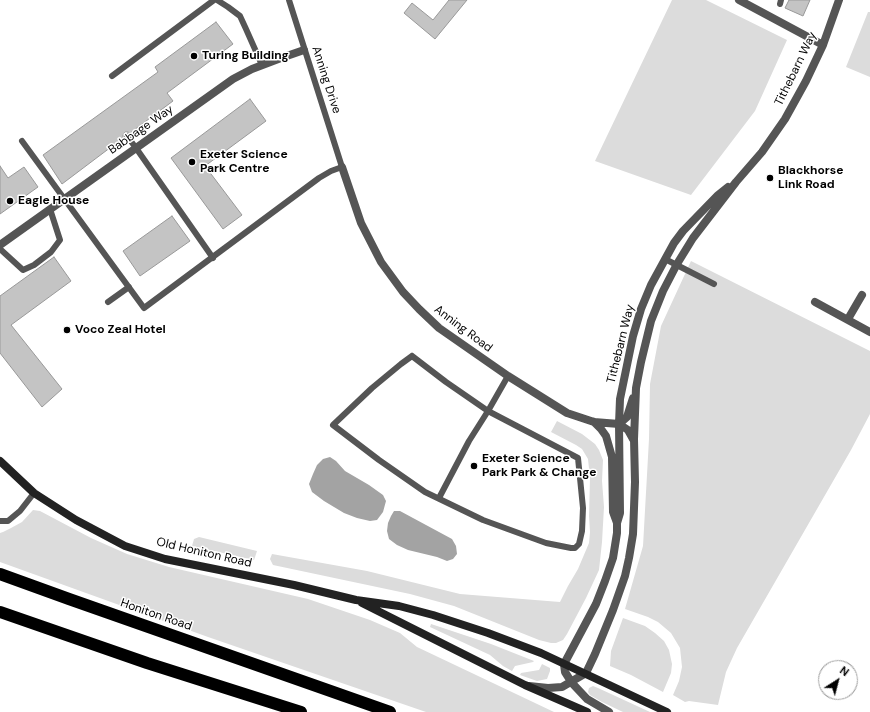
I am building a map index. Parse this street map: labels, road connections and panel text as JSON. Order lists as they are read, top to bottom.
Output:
{
  "streets": {
    "highway": ["Honiton Road"],
    "street": [
      "Tithebarn Way",
      "Babbage Way",
      "Anning Road",
      "Old Honiton Road"
    ],
    "lane": ["Anning Drive"]
  },
  "crossings": [
    ["Tithebarn Way", "Anning Road"],
    ["Tithebarn Way", "Old Honiton Road"],
    ["Anning Drive", "Babbage Way"],
    ["Anning Drive", "Anning Road"]
  ],
  "places": [
    "Turing Building",
    "Exeter Science Park Centre",
    "Blackhorse Link Road",
    "Eagle House",
    "Voco Zeal Hotel",
    "Exeter Science Park Park & Change"
  ],
  "north": "top right"
}
